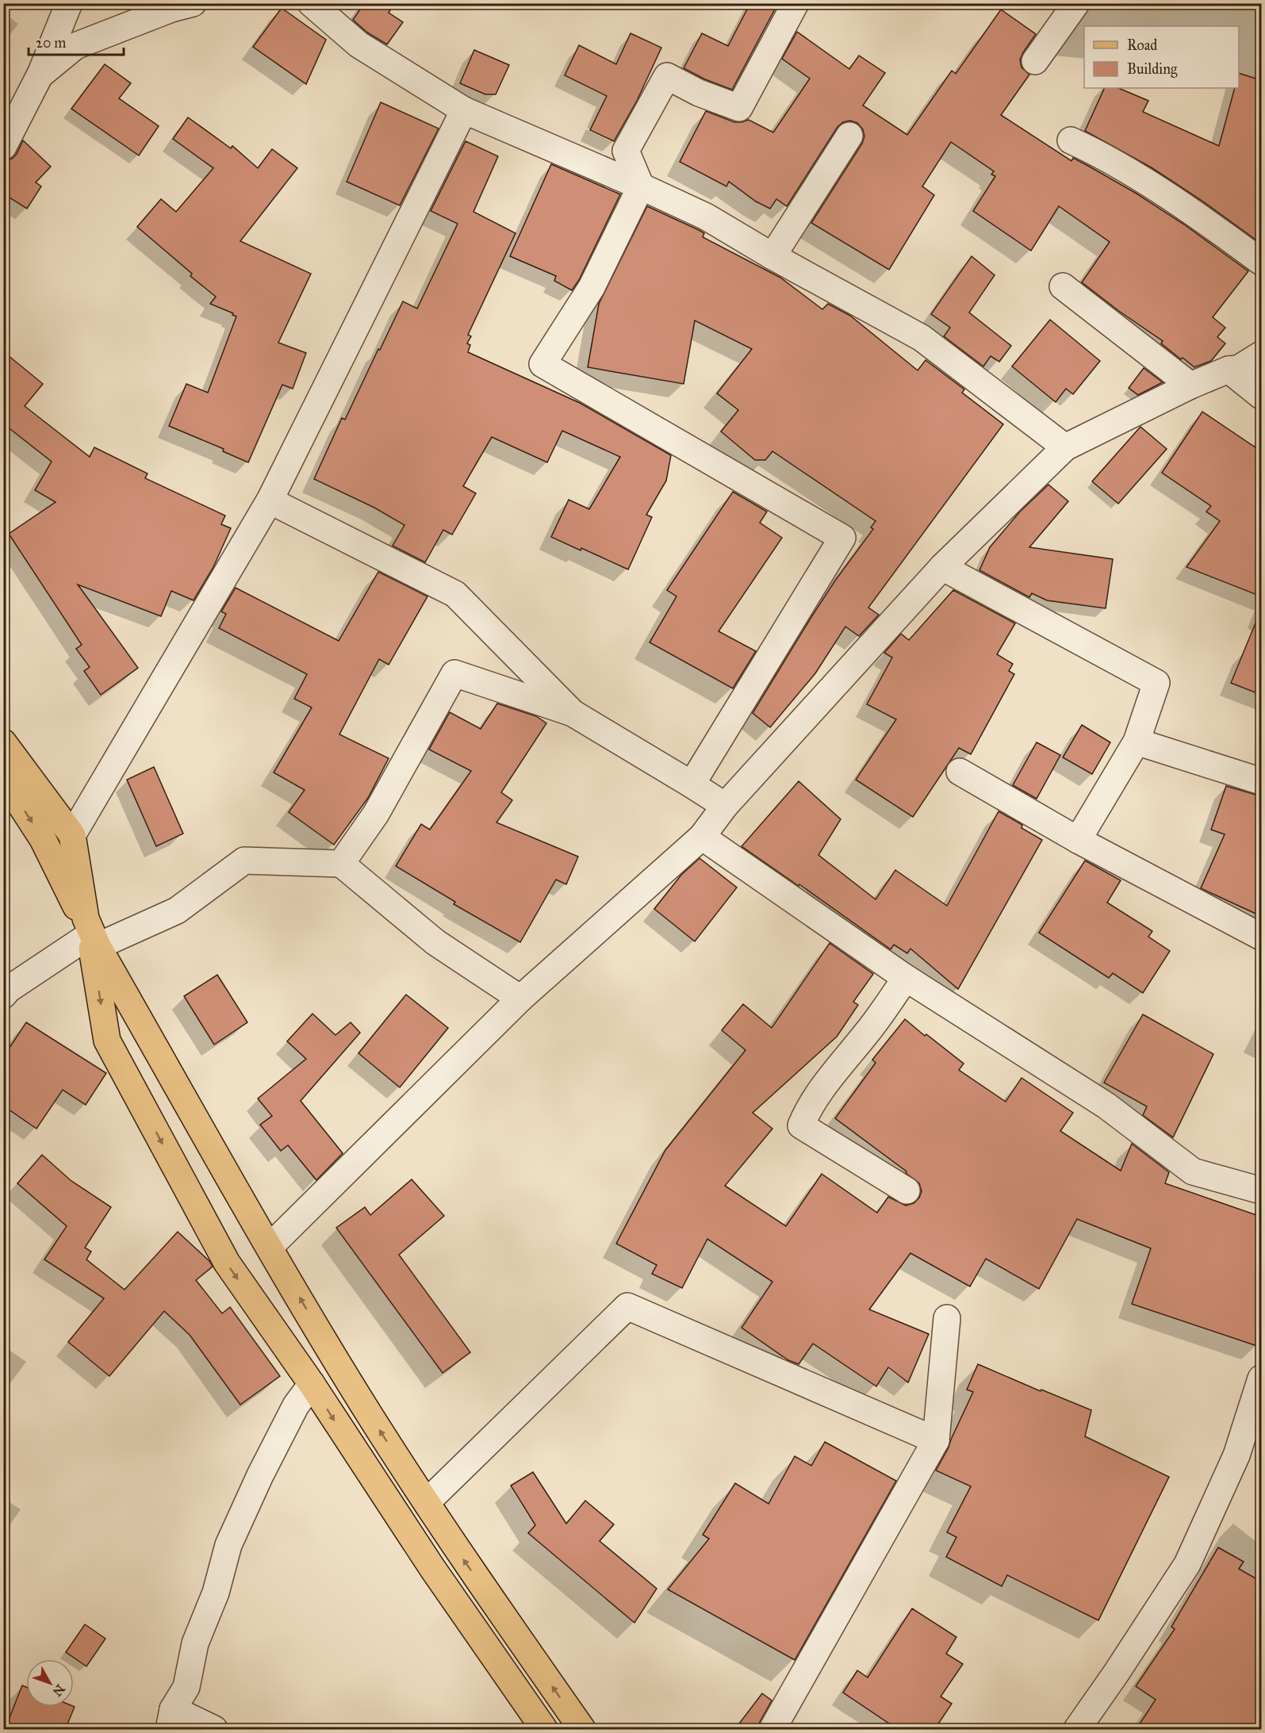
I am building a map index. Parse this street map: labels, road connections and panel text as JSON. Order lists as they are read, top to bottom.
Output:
{
  "legend": ["Road", "Building"],
  "scale_bar": "20 m",
  "north": "bottom right"
}
